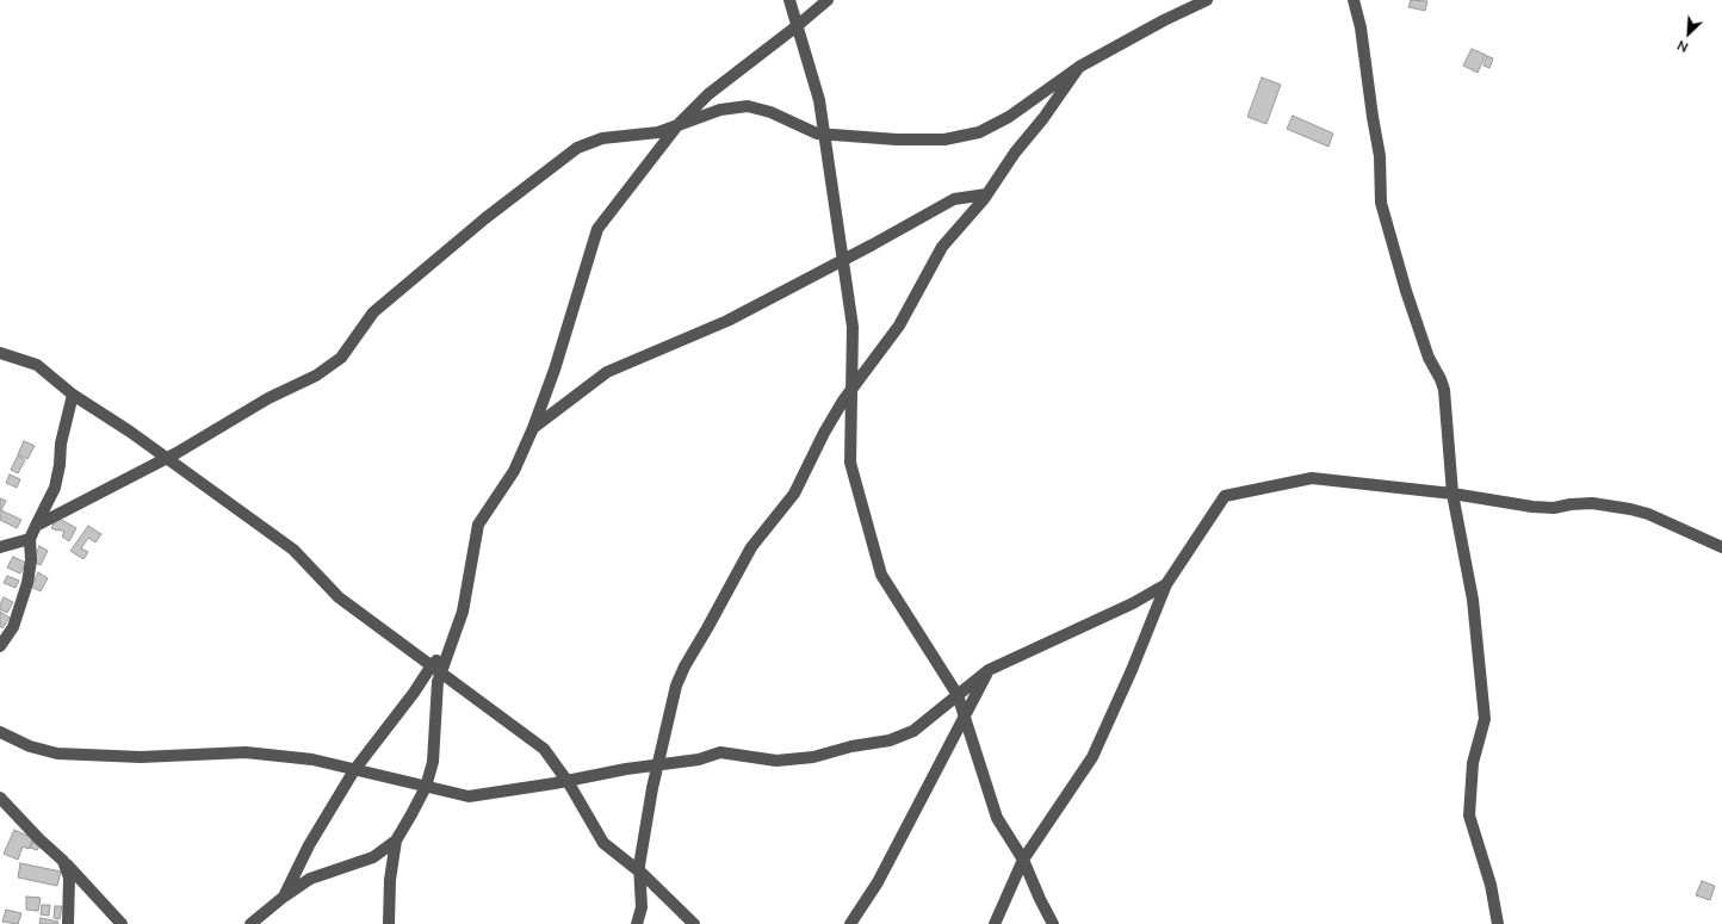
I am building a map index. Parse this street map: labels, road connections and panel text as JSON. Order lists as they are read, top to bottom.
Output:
{
  "north": "bottom left"
}
